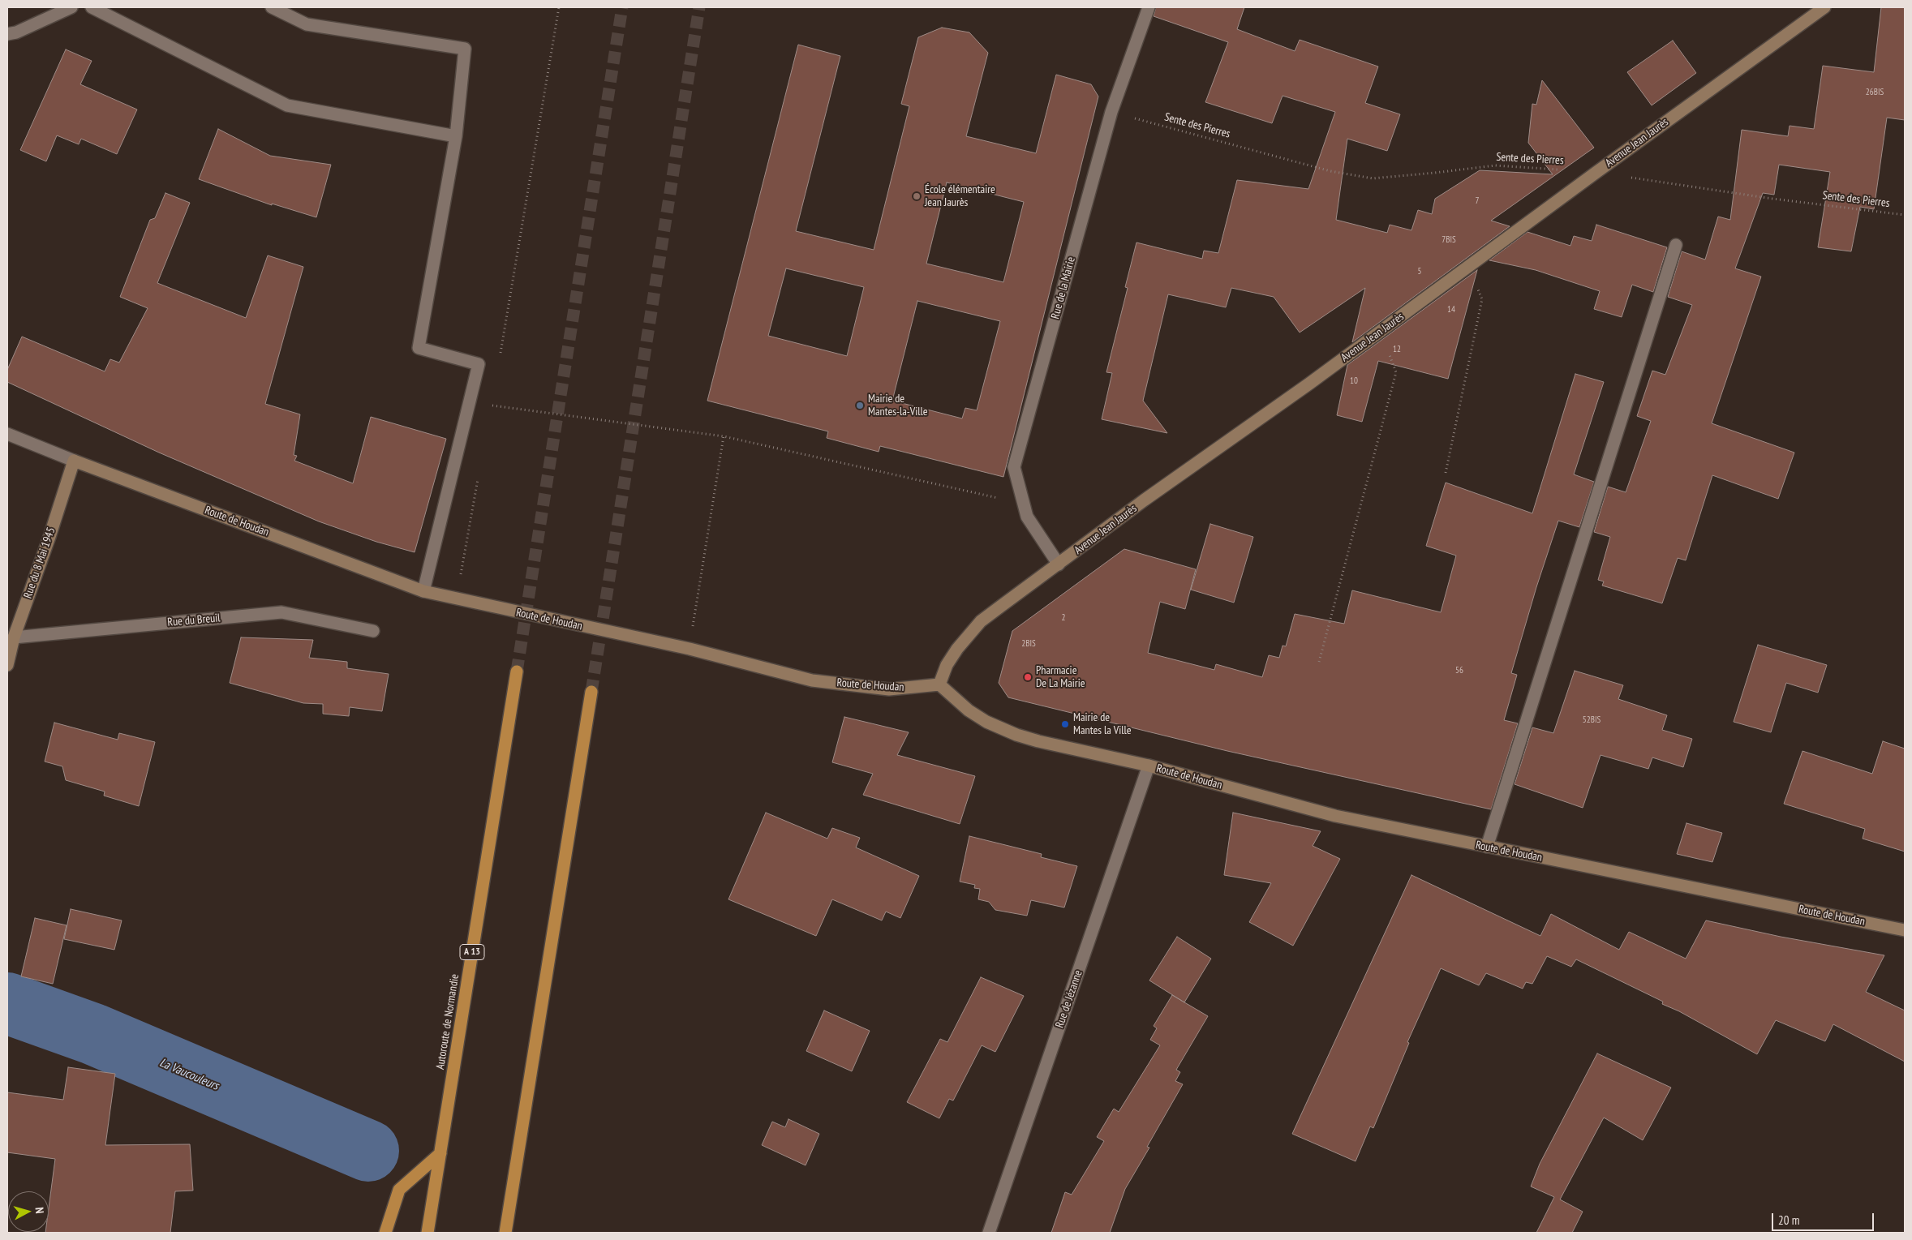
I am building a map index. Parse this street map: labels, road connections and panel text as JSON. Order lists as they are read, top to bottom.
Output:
{
  "streets": {
    "highway": ["A 13", "Autoroute de Normandie"],
    "main road": ["Avenue Jean Jaurès", "Route de Houdan", "Rue du 8 Mai 1945"],
    "street": ["Rue de la Mairie", "Rue du Breuil", "Rue de Jézanne"],
    "path": ["Sente des Pierres"]
  },
  "crossings": [
    ["Sente des Pierres", "Avenue Jean Jaurès"],
    ["Sente des Pierres", "Rue de la Mairie"],
    ["Avenue Jean Jaurès", "Rue de la Mairie"],
    ["Avenue Jean Jaurès", "Route de Houdan"],
    ["Route de Houdan", "Rue du 8 Mai 1945"],
    ["Route de Houdan", "Rue de Jézanne"],
    ["Rue du 8 Mai 1945", "Rue du Breuil"]
  ],
  "water": ["La Vaucouleurs"],
  "places": [
    "École élémentaire Jean Jaurès",
    "Mairie de Mantes-la-Ville",
    "Pharmacie De La Mairie",
    "Mairie de Mantes la Ville"
  ],
  "house_numbers": [
    "26BIS",
    "7",
    "7BIS",
    "5",
    "14",
    "12",
    "10",
    "2",
    "2BIS",
    "56",
    "52BIS"
  ],
  "scale_bar": "20 m",
  "north": "right"
}
